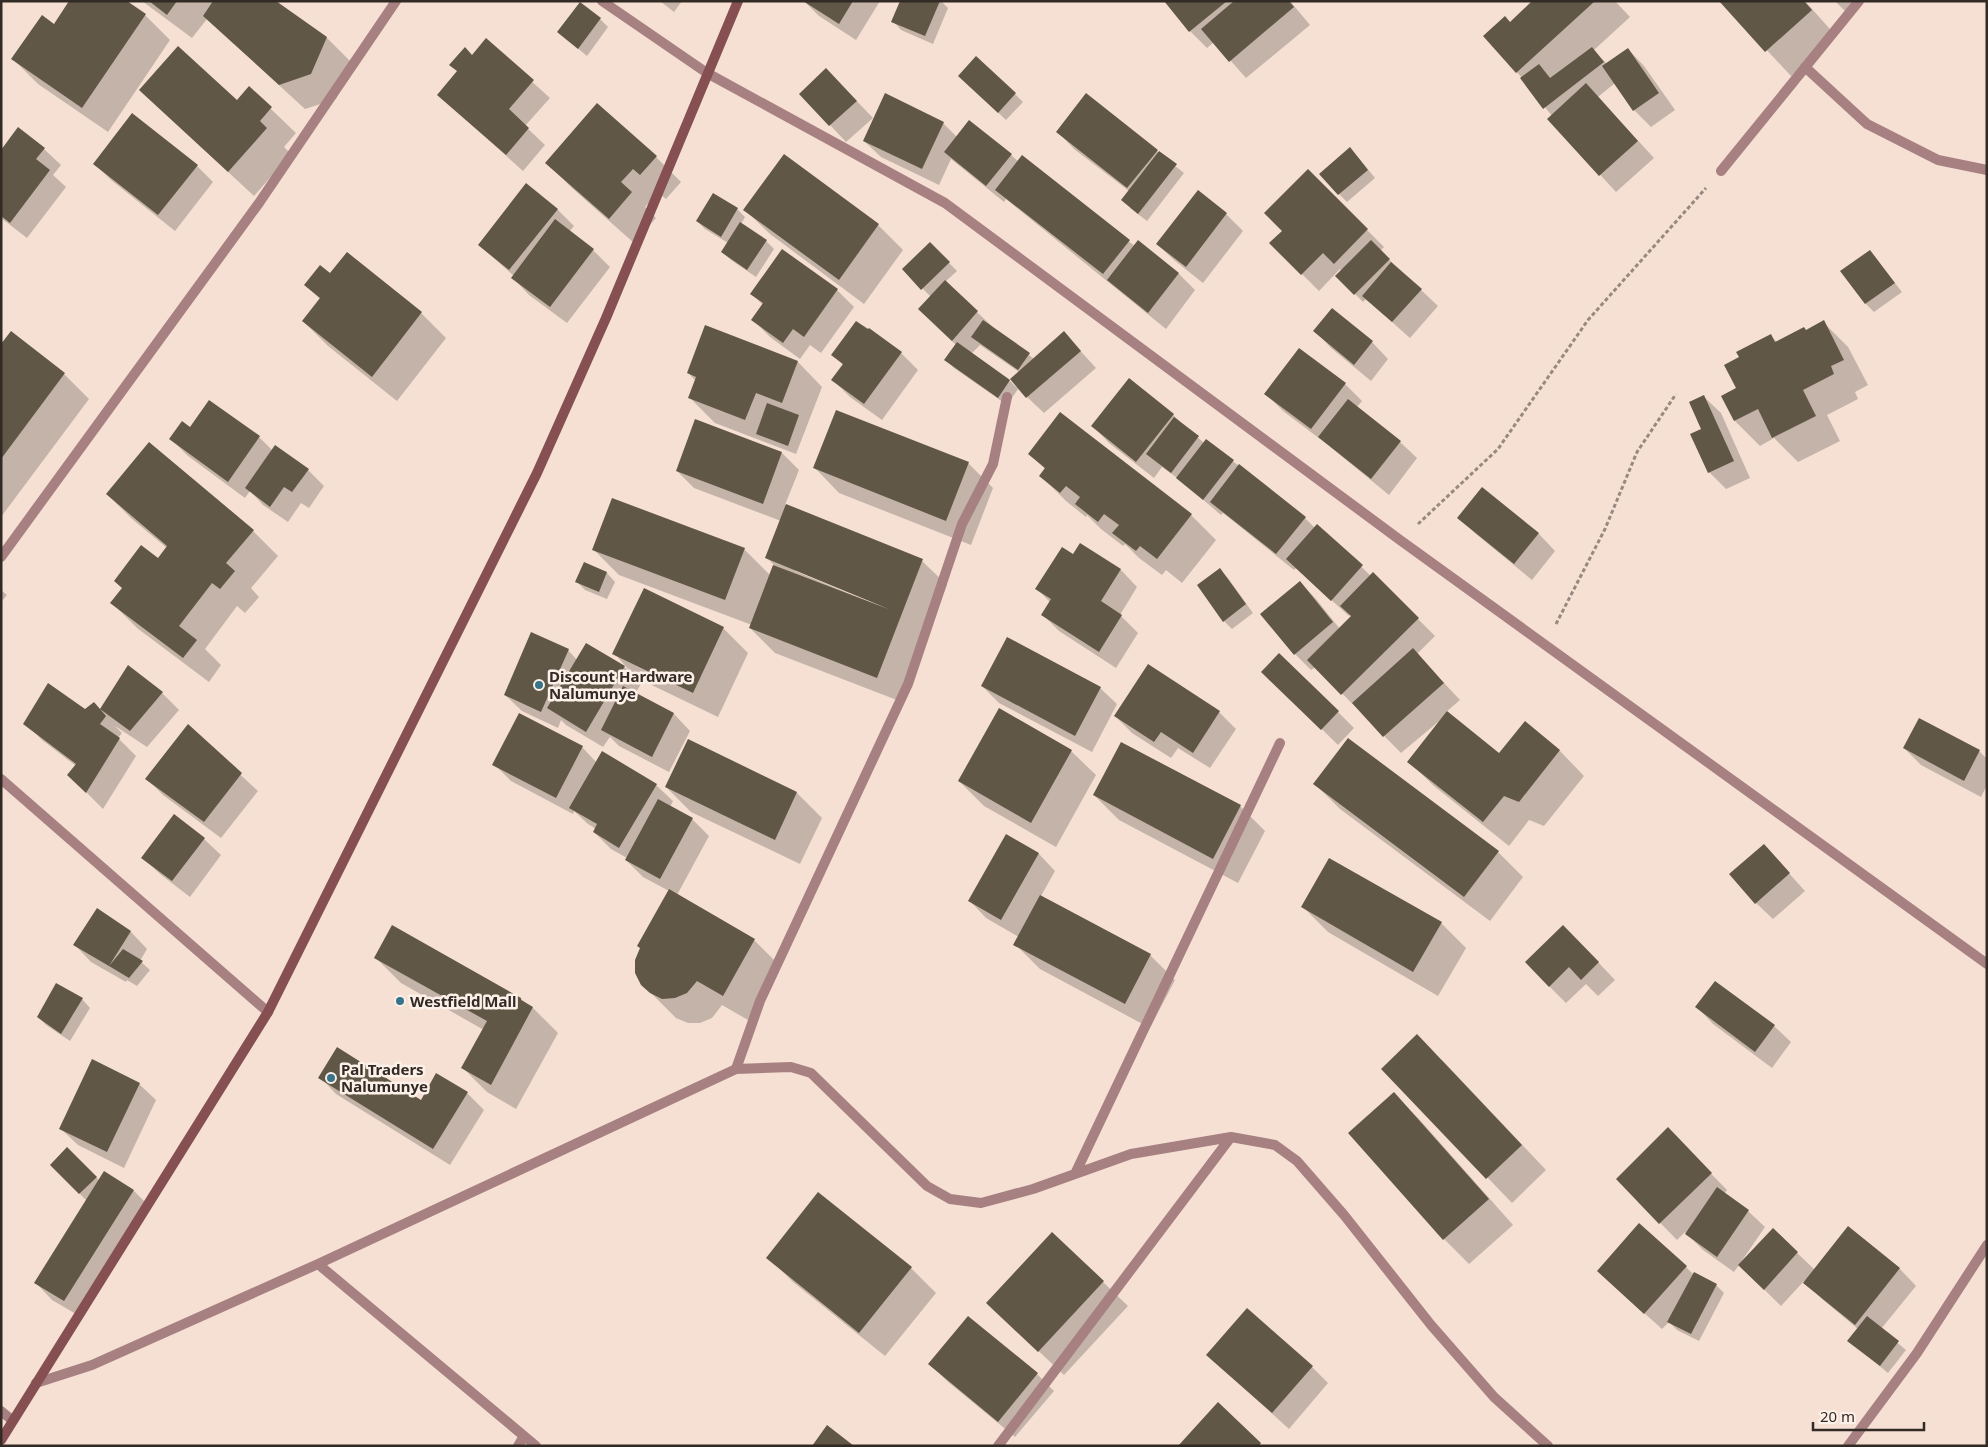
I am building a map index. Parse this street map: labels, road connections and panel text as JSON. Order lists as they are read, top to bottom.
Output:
{
  "places": ["Discount Hardware Nalumunye", "Westfield Mall", "Pal Traders Nalumunye"],
  "scale_bar": "20 m"
}
